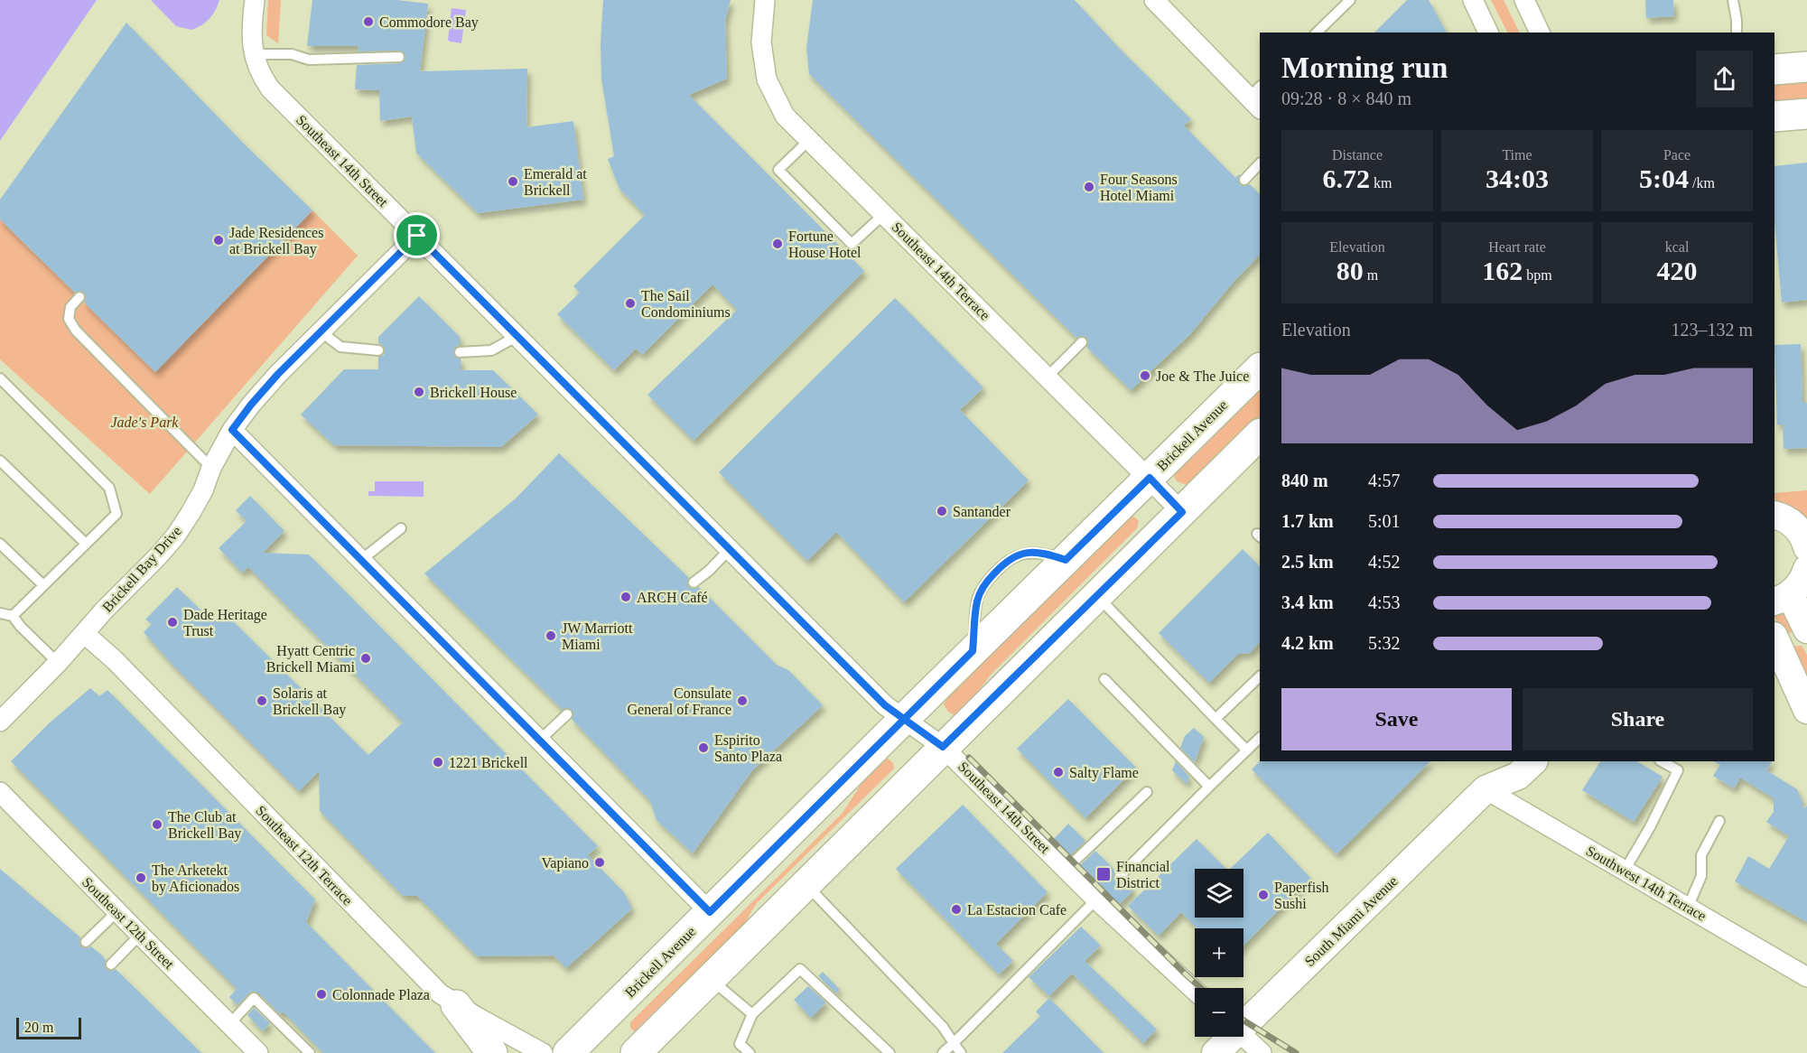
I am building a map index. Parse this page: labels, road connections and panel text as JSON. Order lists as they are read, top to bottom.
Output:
{
  "streets": {
    "main road": ["Brickell Avenue", "South Miami Avenue"],
    "street": [
      "Southeast 14th Street",
      "Southeast 14th Terrace",
      "Brickell Bay Drive",
      "Southeast 12th Terrace",
      "Southwest 14th Terrace",
      "Southeast 12th Street"
    ]
  },
  "crossings": [
    ["Southeast 14th Street", "Brickell Avenue"],
    ["Southeast 14th Street", "Brickell Bay Drive"],
    ["Southeast 14th Terrace", "Brickell Avenue"],
    ["Brickell Bay Drive", "Southeast 12th Terrace"],
    ["Southwest 14th Terrace", "South Miami Avenue"]
  ],
  "parks": ["Jade's Park"],
  "places": {
    "other": [
      "Commodore Bay",
      "Emerald at Brickell",
      "Four Seasons Hotel Miami",
      "Jade Residences at Brickell Bay",
      "Fortune House Hotel",
      "The Sail Condominiums",
      "Joe & The Juice",
      "Brickell House",
      "Santander",
      "ARCH Café",
      "Dade Heritage Trust",
      "JW Marriott Miami",
      "Hyatt Centric Brickell Miami",
      "Solaris at Brickell Bay",
      "Consulate General of France",
      "Espirito Santo Plaza",
      "1221 Brickell",
      "Salty Flame",
      "The Club at Brickell Bay",
      "Vapiano",
      "The Arketekt by Aficionados",
      "Paperfish Sushi",
      "La Estacion Cafe",
      "Colonnade Plaza"
    ],
    "transit": ["Financial District"]
  },
  "scale_bar": "20 m",
  "page": {
    "heading": ["Morning run", "09:28 · 8 × 840 m"],
    "stats": [
      ["Distance", "6.72 km"],
      ["Time", "34:03"],
      ["Pace", "5:04 /km"],
      ["Elevation", "80 m"],
      ["Heart rate", "162 bpm"],
      ["kcal", "420"]
    ],
    "chart": ["Elevation", "123–132 m"],
    "list": [
      {
        "name": "840 m",
        "note": "4:57"
      },
      {
        "name": "1.7 km",
        "note": "5:01"
      },
      {
        "name": "2.5 km",
        "note": "4:52"
      },
      {
        "name": "3.4 km",
        "note": "4:53"
      },
      {
        "name": "4.2 km",
        "note": "5:32"
      }
    ],
    "buttons": ["Save", "Share"],
    "map_buttons": ["+", "−"],
    "scale": "20 m"
  }
}
